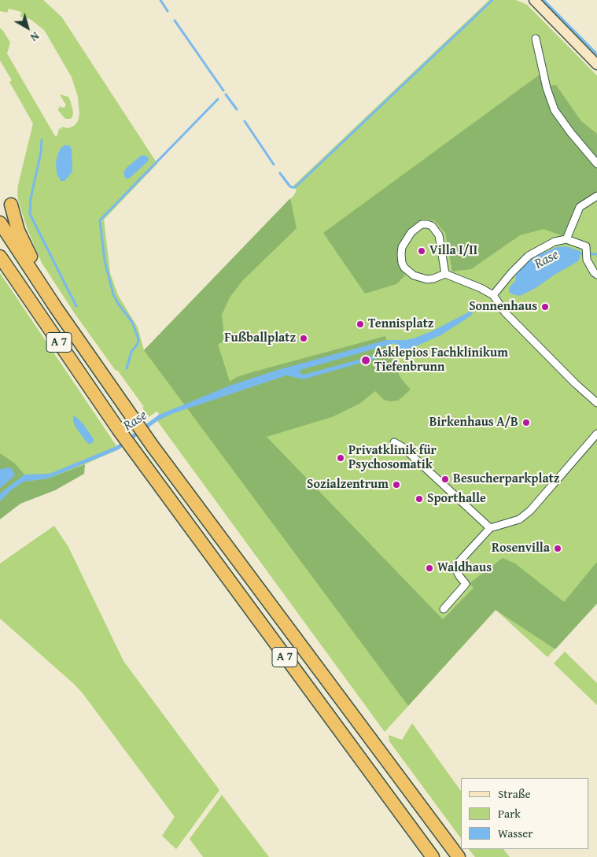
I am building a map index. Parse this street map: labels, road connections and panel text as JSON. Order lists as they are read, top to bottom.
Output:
{
  "streets": {
    "highway": ["A 7"]
  },
  "water": ["Rase"],
  "places": [
    "Villa I/II",
    "Sonnenhaus",
    "Tennisplatz",
    "Fußballplatz",
    "Asklepios Fachklinikum Tiefenbrunn",
    "Birkenhaus A/B",
    "Privatklinik für Psychosomatik",
    "Besucherparkplatz",
    "Sozialzentrum",
    "Sporthalle",
    "Rosenvilla",
    "Waldhaus"
  ],
  "legend": ["Straße", "Park", "Wasser"],
  "north": "bottom right"
}
